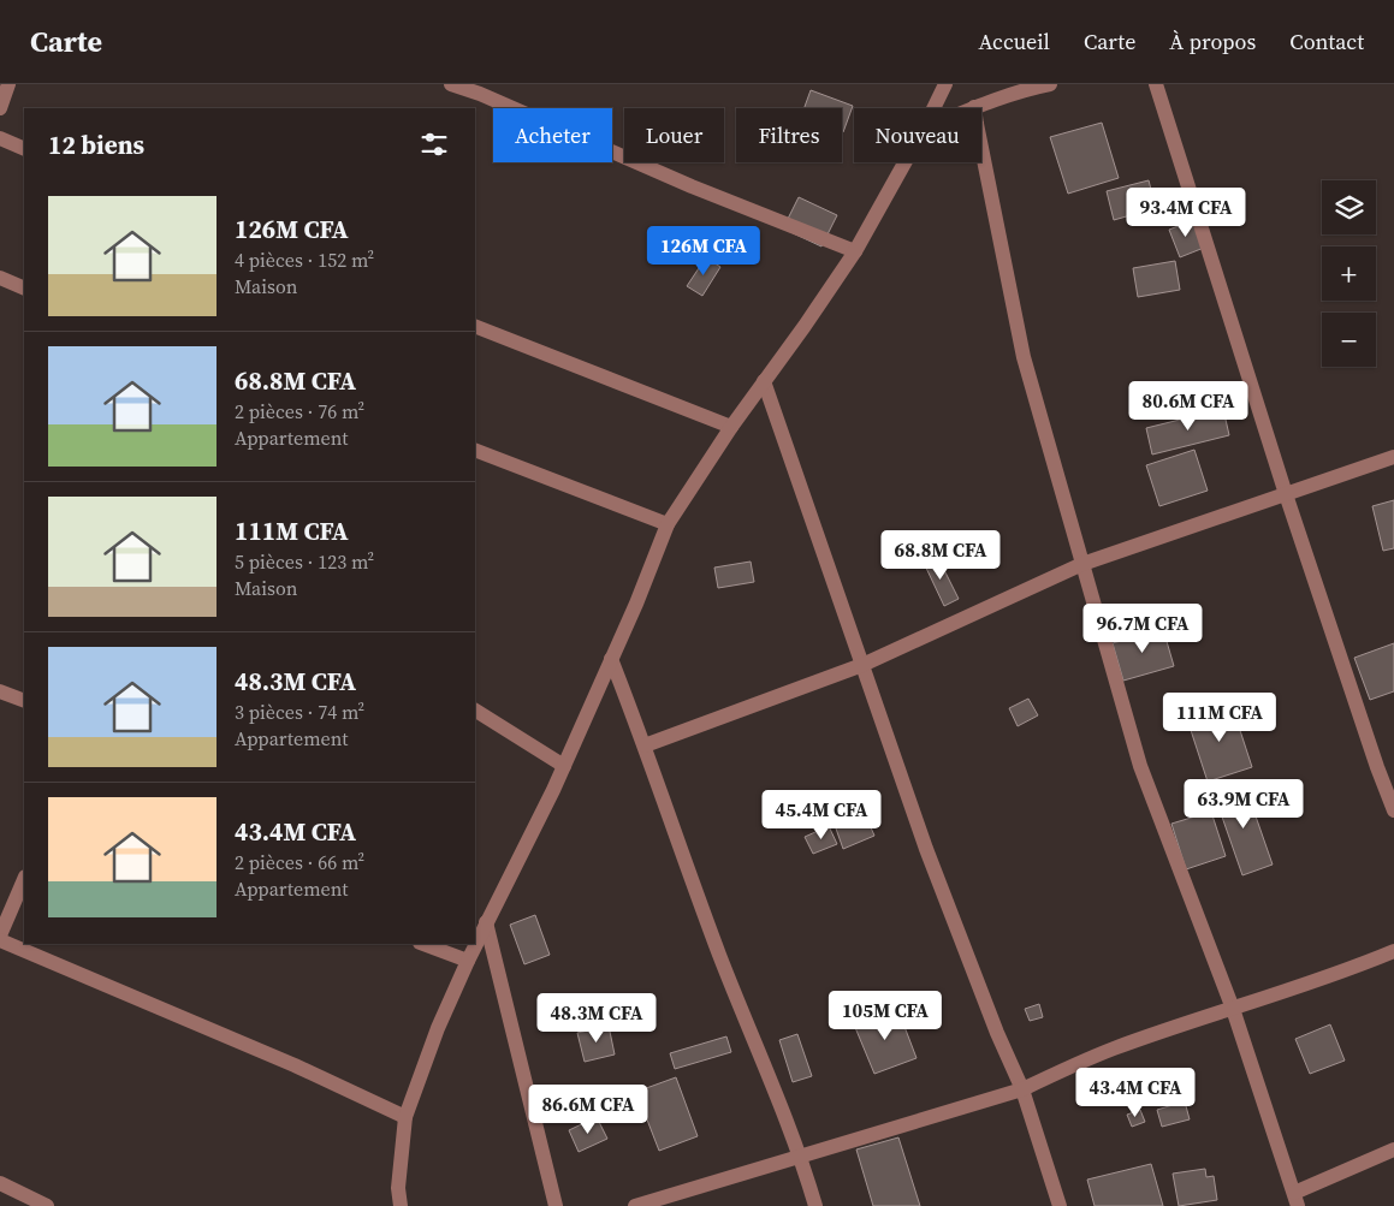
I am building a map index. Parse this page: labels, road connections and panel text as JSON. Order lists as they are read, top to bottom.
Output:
{
  "page": {
    "header": "Carte",
    "nav": [
      "Accueil",
      "Carte",
      "À propos",
      "Contact"
    ],
    "chip": [
      "Acheter",
      "Louer",
      "Filtres",
      "Nouveau"
    ],
    "heading": "12 biens",
    "map_buttons": ["+", "−"],
    "list": [
      {
        "name": "126M CFA",
        "note": "4 pièces · 152 m² · Maison"
      },
      {
        "name": "68.8M CFA",
        "note": "2 pièces · 76 m² · Appartement"
      },
      {
        "name": "111M CFA",
        "note": "5 pièces · 123 m² · Maison"
      },
      {
        "name": "48.3M CFA",
        "note": "3 pièces · 74 m² · Appartement"
      },
      {
        "name": "43.4M CFA",
        "note": "2 pièces · 66 m² · Appartement"
      }
    ],
    "price": [
      "93.4M CFA",
      "126M CFA",
      "80.6M CFA",
      "68.8M CFA",
      "96.7M CFA",
      "111M CFA",
      "63.9M CFA",
      "45.4M CFA",
      "105M CFA",
      "48.3M CFA",
      "43.4M CFA",
      "86.6M CFA"
    ]
  }
}
